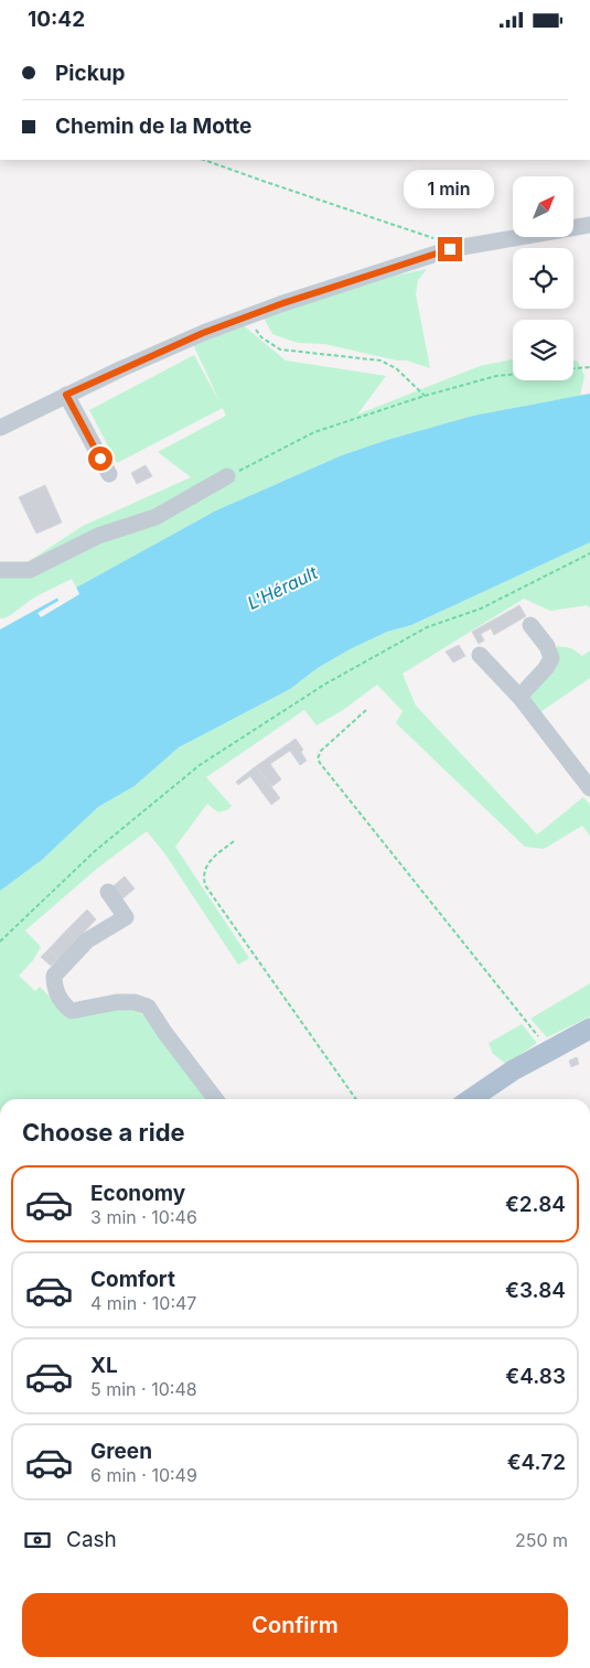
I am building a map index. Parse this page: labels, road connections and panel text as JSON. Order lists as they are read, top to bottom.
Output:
{
  "water": ["L'Hérault"],
  "north": "top right",
  "page": {
    "status": "10:42",
    "banner": ["Pickup", "Chemin de la Motte"],
    "bubble": "1 min",
    "heading": "Choose a ride",
    "list": [
      {
        "name": "Economy",
        "note": "3 min · 10:46",
        "value": "€2.84"
      },
      {
        "name": "Comfort",
        "note": "4 min · 10:47",
        "value": "€3.84"
      },
      {
        "name": "XL",
        "note": "5 min · 10:48",
        "value": "€4.83"
      },
      {
        "name": "Green",
        "note": "6 min · 10:49",
        "value": "€4.72"
      }
    ],
    "pay": ["Cash", "250 m"],
    "buttons": "Confirm"
  }
}
